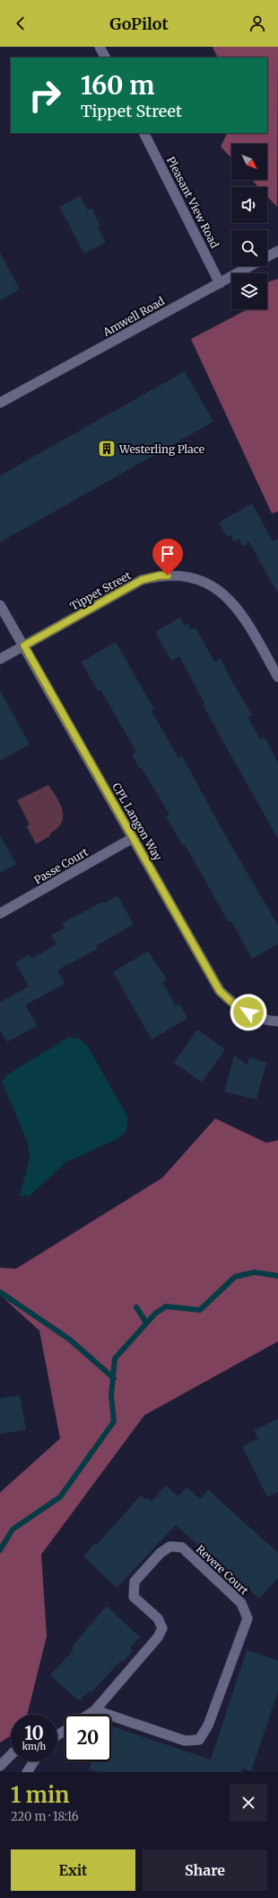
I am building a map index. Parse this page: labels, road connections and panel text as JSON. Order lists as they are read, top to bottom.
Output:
{
  "streets": {
    "main road": [
      "Pleasant View Road",
      "Amwell Road",
      "Tippet Street",
      "CPL Langon Way",
      "Passe Court",
      "Revere Court"
    ]
  },
  "crossings": [
    ["Pleasant View Road", "Amwell Road"],
    ["Tippet Street", "CPL Langon Way"],
    ["CPL Langon Way", "Passe Court"]
  ],
  "places": {
    "building": ["Westerling Place"]
  },
  "north": "bottom right",
  "page": {
    "header": "GoPilot",
    "turn": ["160 m", "Tippet Street"],
    "speed": "10 km/h",
    "limit": "20",
    "heading": ["1 min", "220 m · 18:16"],
    "buttons": ["Exit", "Share"]
  }
}
